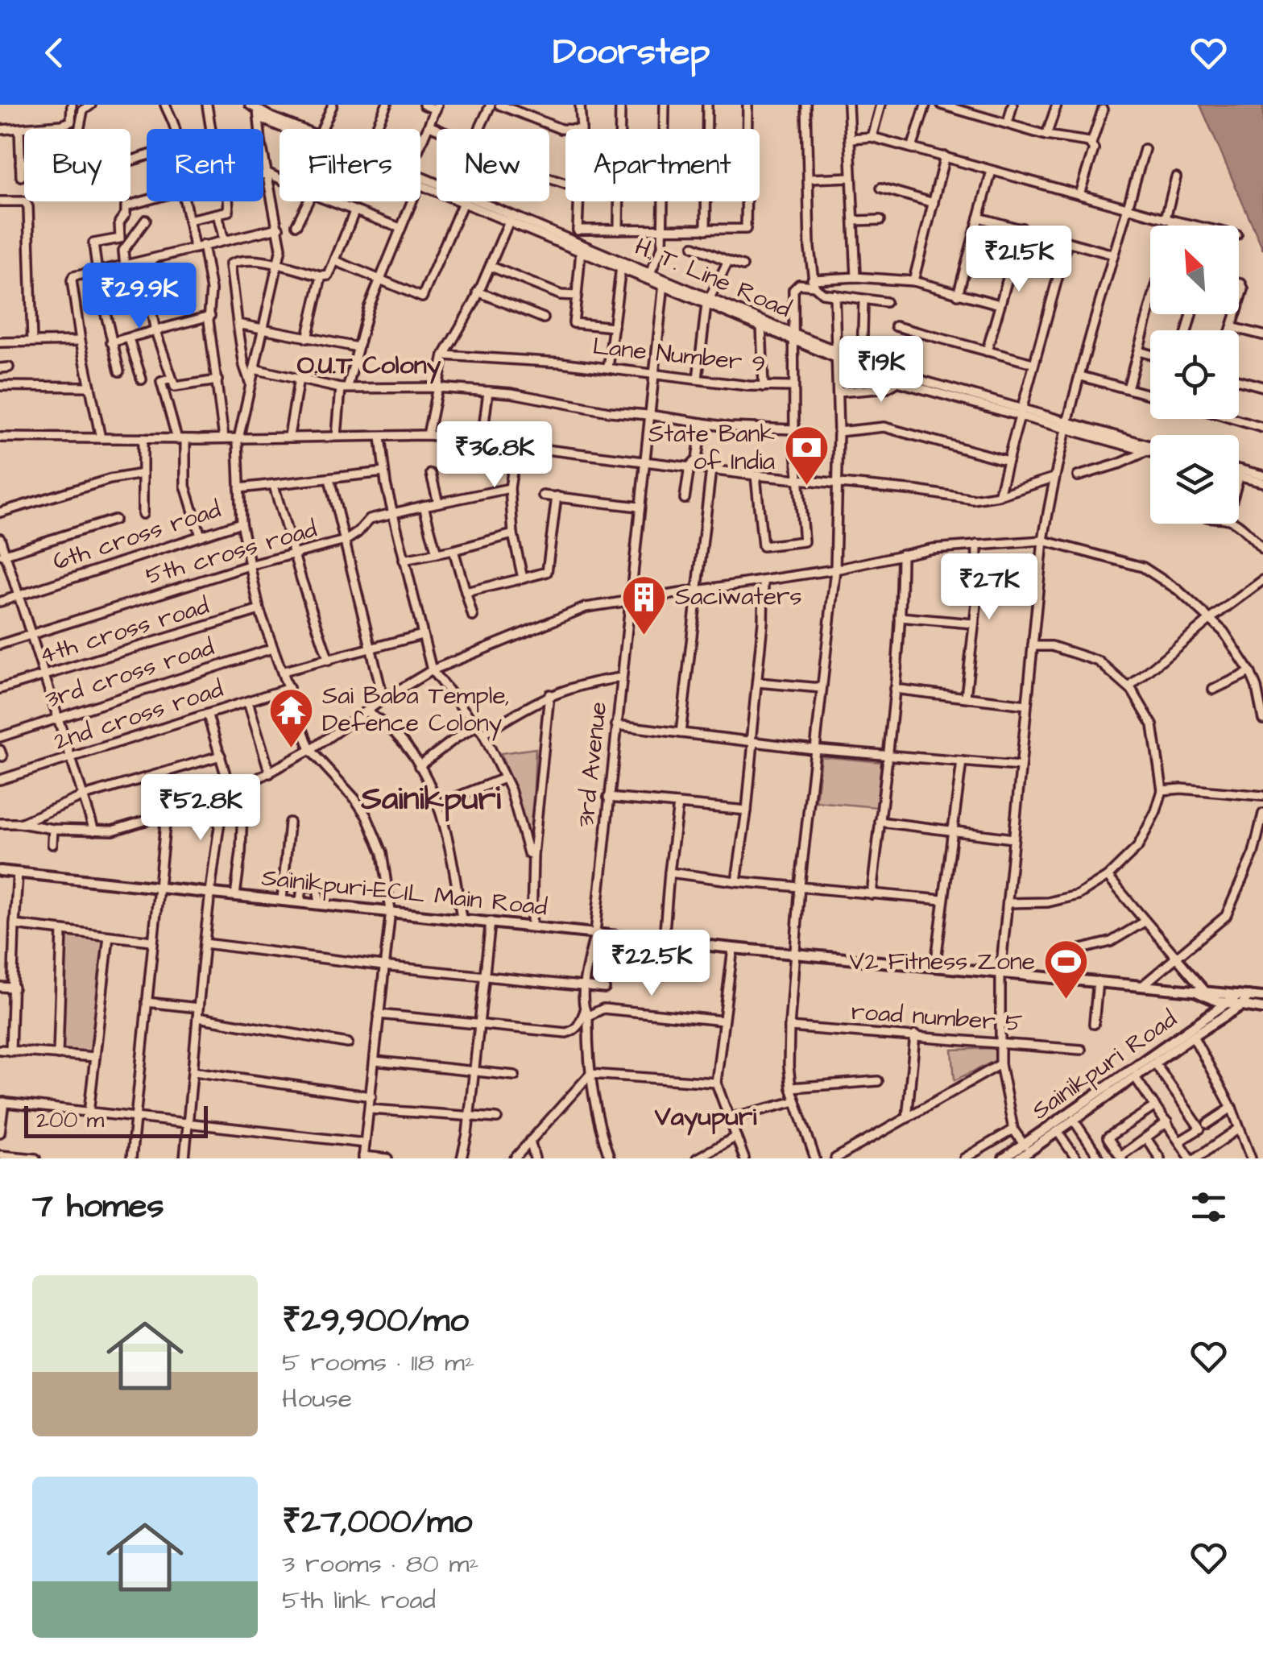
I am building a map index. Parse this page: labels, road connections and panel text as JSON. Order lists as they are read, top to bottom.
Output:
{
  "streets": {
    "main road": ["Sainikpuri-ECIL Main Road", "Sainikpuri Road"],
    "street": [
      "H. T. Line Road",
      "Lane Number 9",
      "6th cross road",
      "5th cross road",
      "4th cross road",
      "3rd cross road",
      "2nd cross road",
      "3rd Avenue",
      "road number 5"
    ]
  },
  "crossings": [
    ["H. T. Line Road", "3rd Avenue"],
    ["Lane Number 9", "3rd Avenue"],
    ["3rd Avenue", "Sainikpuri-ECIL Main Road"],
    ["Sainikpuri-ECIL Main Road", "Sainikpuri Road"]
  ],
  "districts": ["O.U.T Colony", "Sainikpuri", "Vayupuri"],
  "places": {
    "bank": ["State Bank of India"],
    "building": ["Saciwaters"],
    "temple": ["Sai Baba Temple, Defence Colony"],
    "sports": ["V2 Fitness Zone"]
  },
  "scale_bar": "200 m",
  "north": "top left",
  "page": {
    "header": "Doorstep",
    "chip": [
      "Buy",
      "Rent",
      "Filters",
      "New",
      "Apartment"
    ],
    "price": [
      "₹21.5K",
      "₹29.9K",
      "₹19K",
      "₹36.8K",
      "₹27K",
      "₹52.8K",
      "₹22.5K"
    ],
    "scale": "200 m",
    "heading": "7 homes",
    "list": [
      {
        "name": "₹29,900/mo",
        "note": "5 rooms · 118 m² · House"
      },
      {
        "name": "₹27,000/mo",
        "note": "3 rooms · 80 m² · 5th link road"
      }
    ]
  }
}
